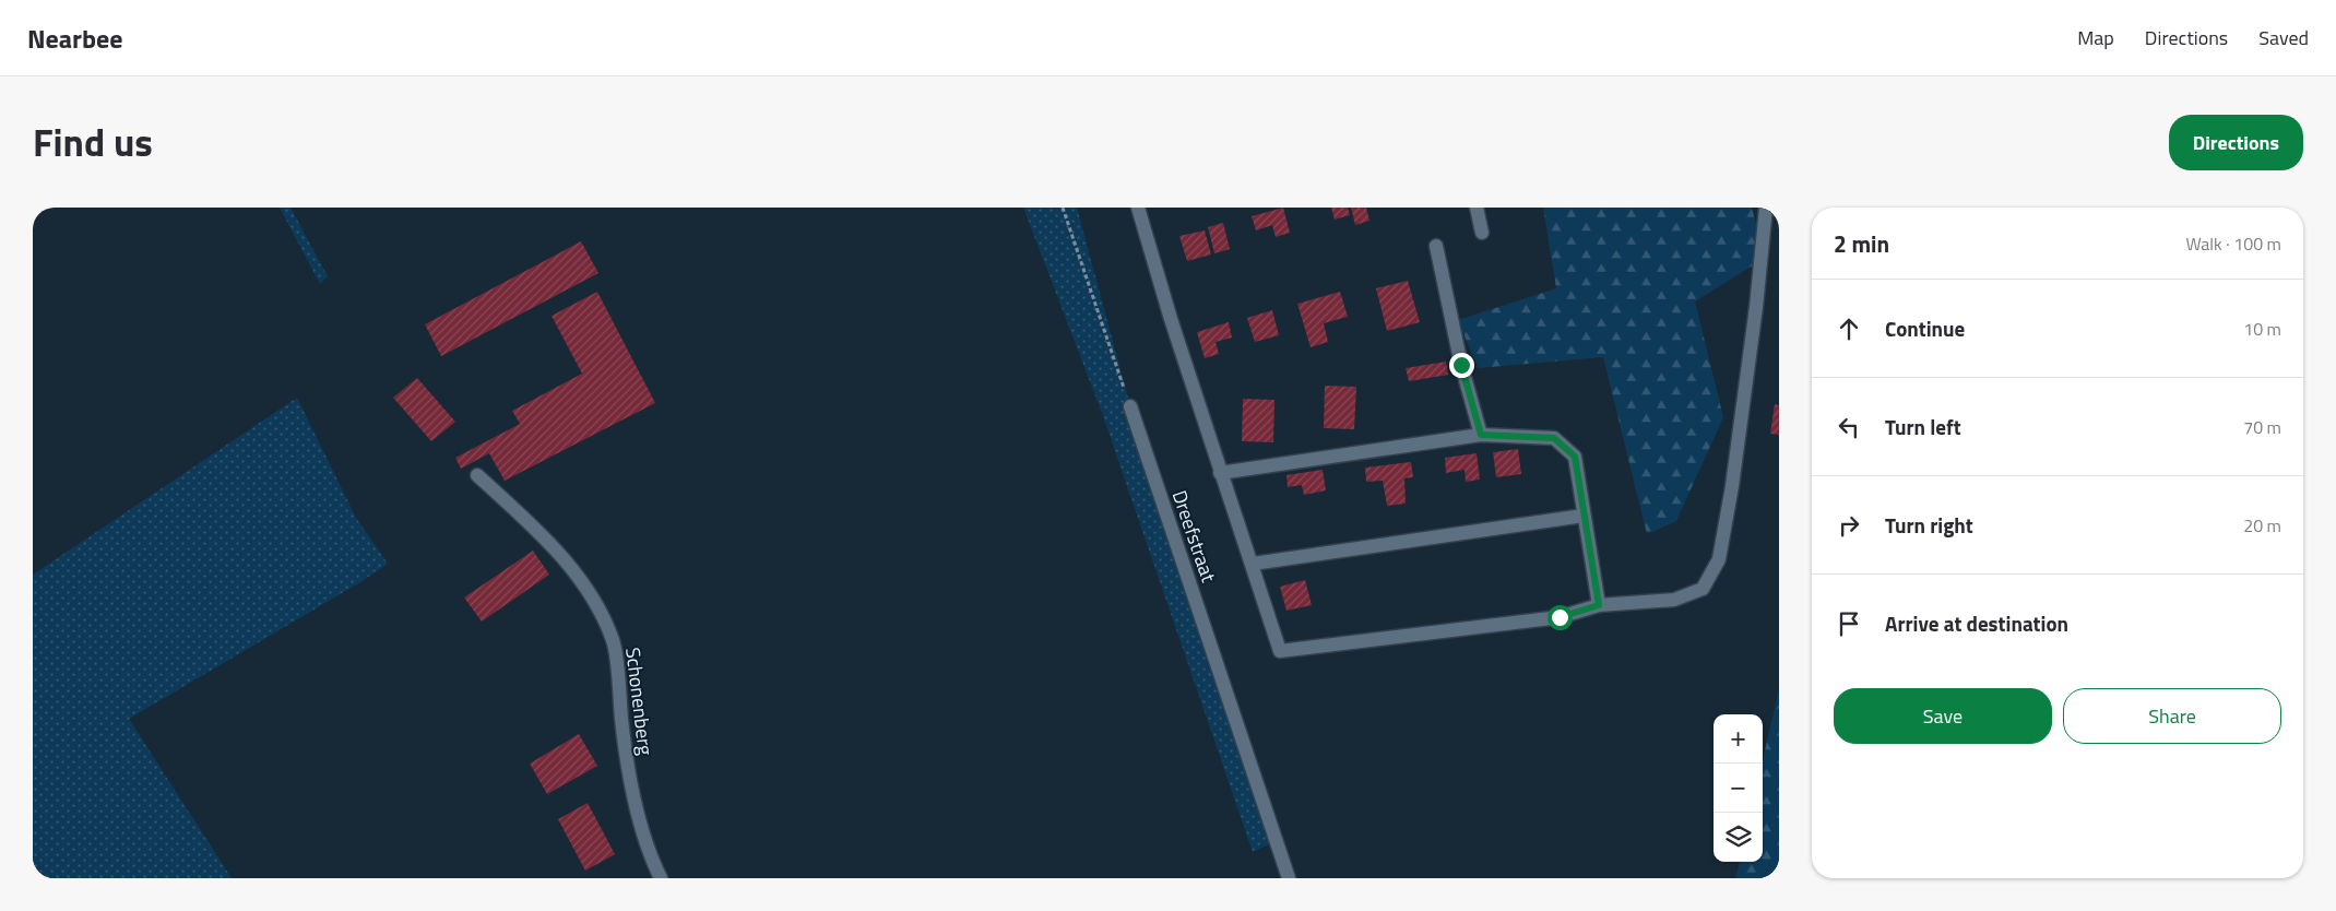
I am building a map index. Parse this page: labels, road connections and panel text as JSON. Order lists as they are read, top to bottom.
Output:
{
  "streets": {
    "street": ["Dreefstraat", "Schonenberg"]
  },
  "page": {
    "header": "Nearbee",
    "nav": ["Map", "Directions", "Saved"],
    "title": "Find us",
    "buttons": [
      "Directions",
      ["Save", "Share"]
    ],
    "heading": ["2 min", "Walk · 100 m"],
    "list": [
      ["Continue", "10 m"],
      ["Turn left", "70 m"],
      ["Turn right", "20 m"],
      "Arrive at destination"
    ],
    "map_buttons": ["+", "−"]
  }
}
